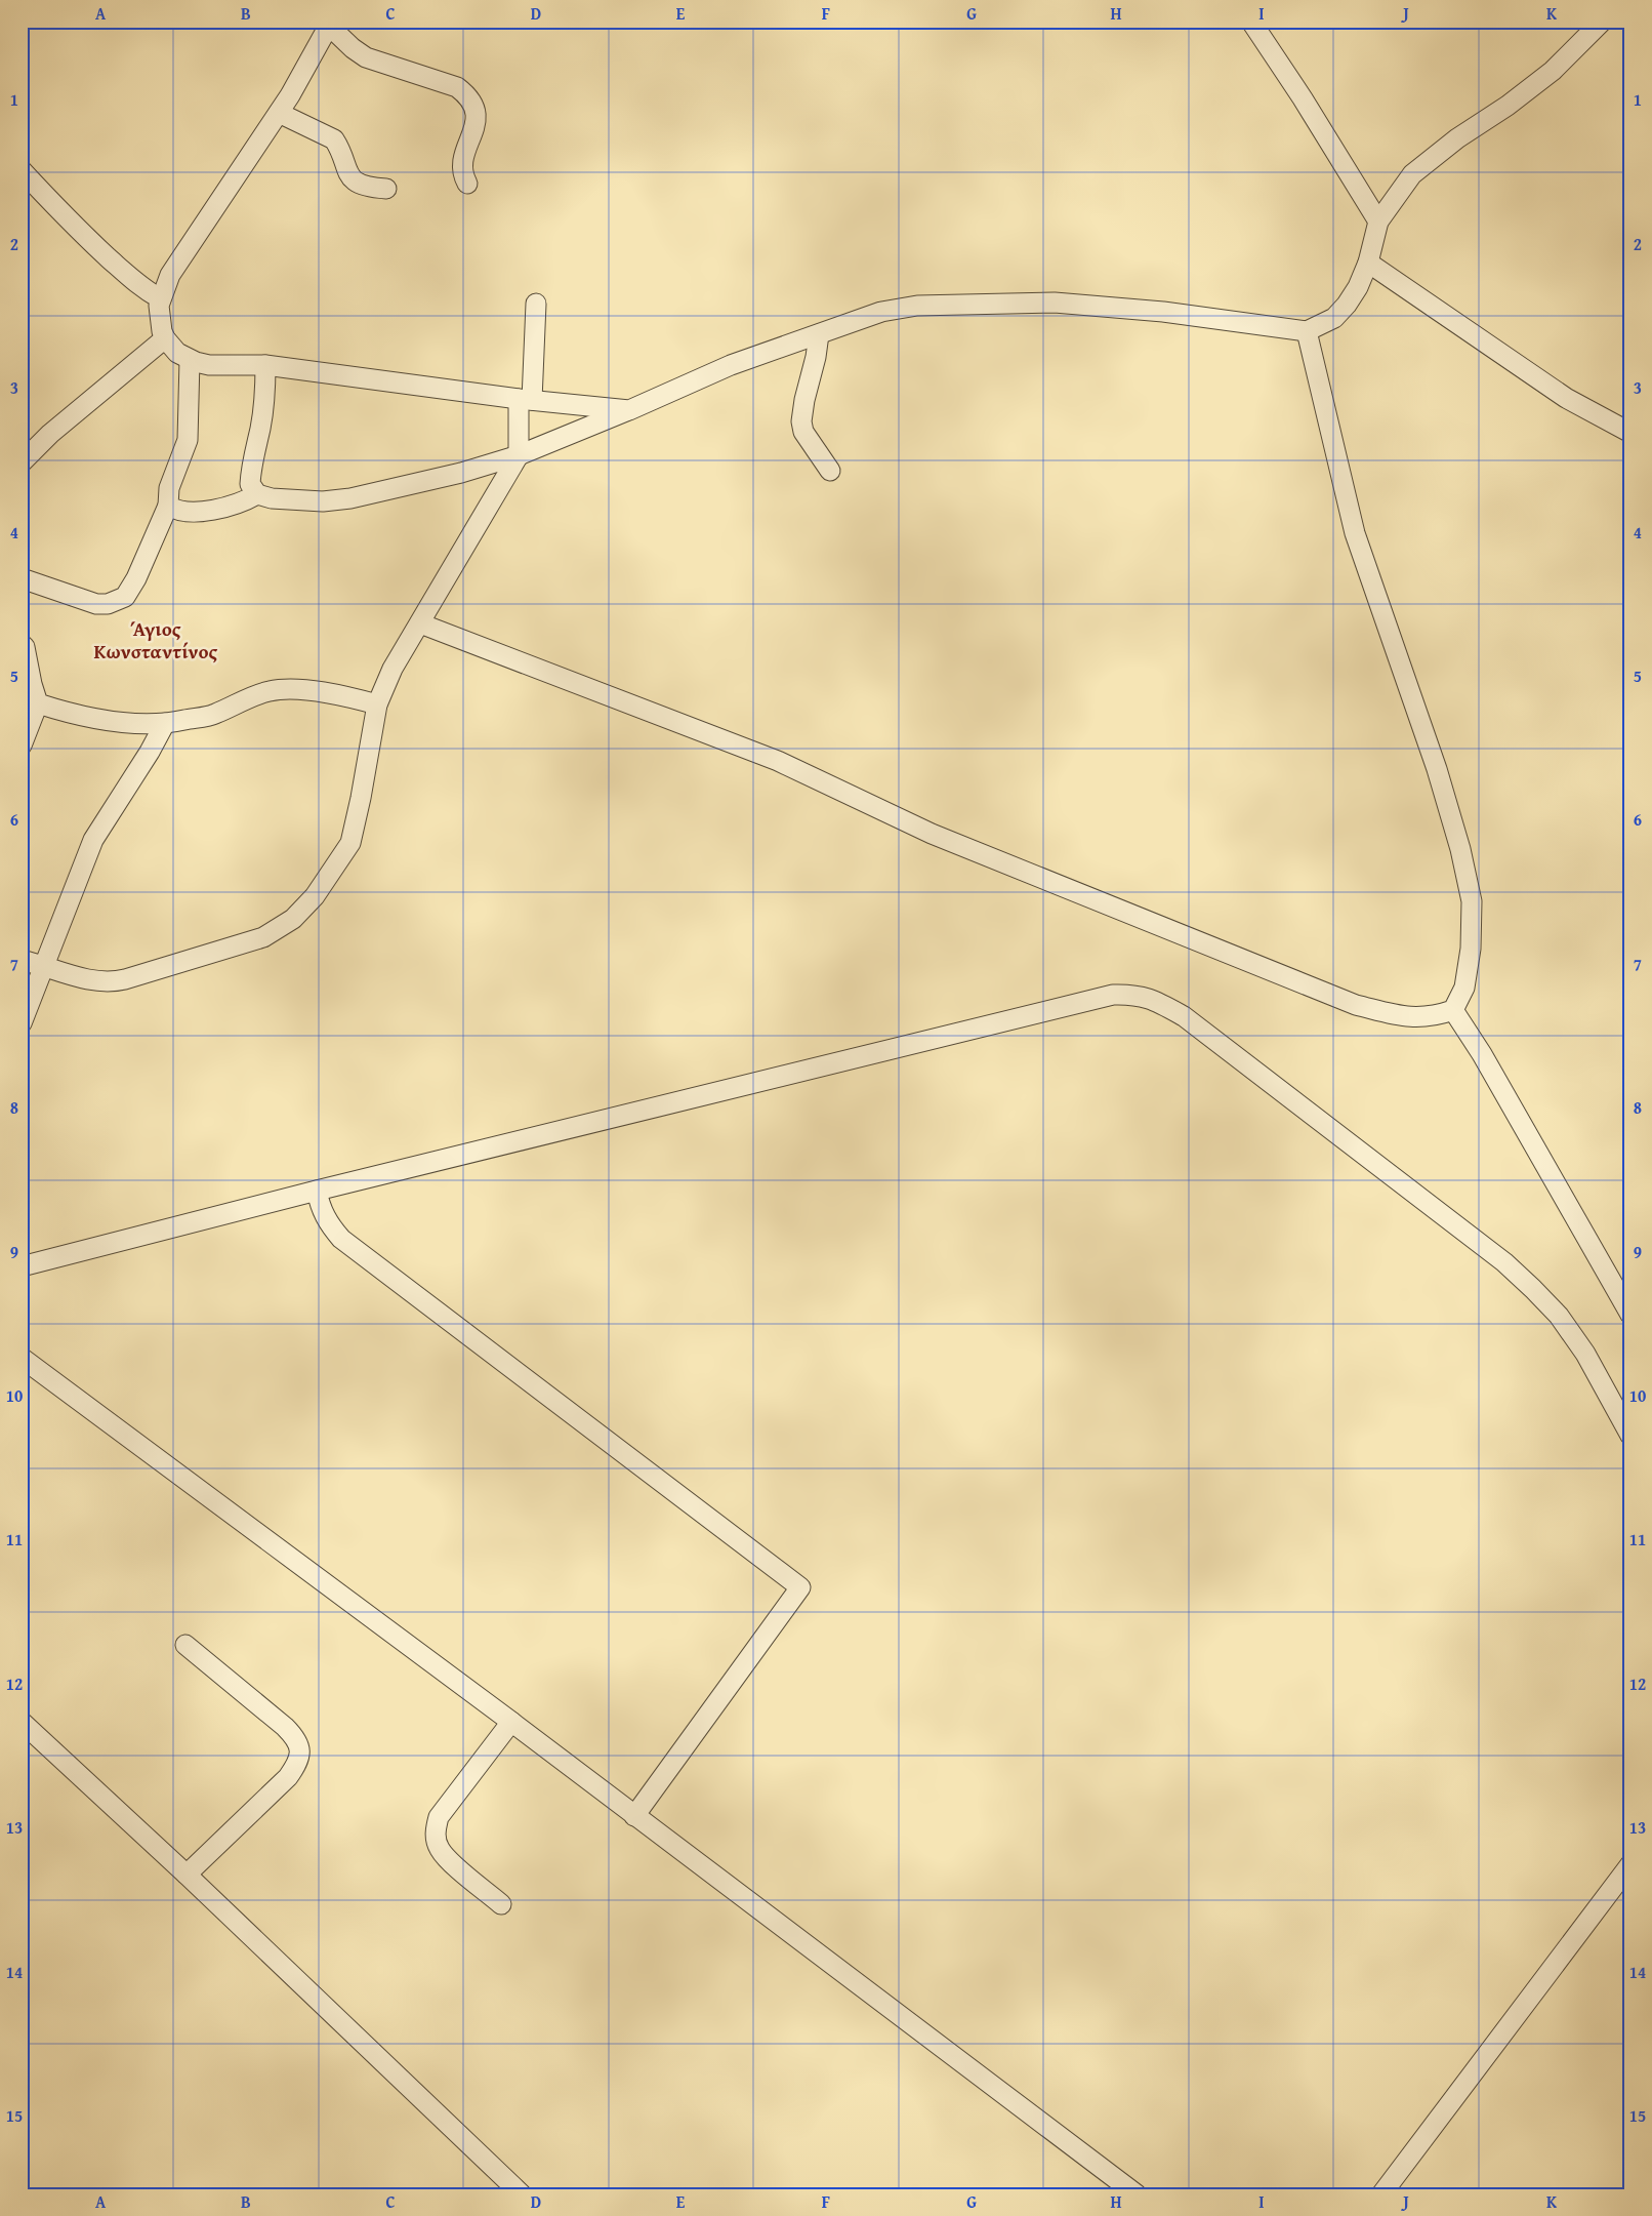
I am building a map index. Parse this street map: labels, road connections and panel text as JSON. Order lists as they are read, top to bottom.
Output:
{
  "districts": ["Άγιος Κωνσταντίνος"],
  "grid": {
    "columns": [
      "A",
      "B",
      "C",
      "D",
      "E",
      "F",
      "G",
      "H",
      "I",
      "J",
      "K"
    ],
    "rows": [
      "1",
      "2",
      "3",
      "4",
      "5",
      "6",
      "7",
      "8",
      "9",
      "10",
      "11",
      "12",
      "13",
      "14",
      "15"
    ]
  }
}
